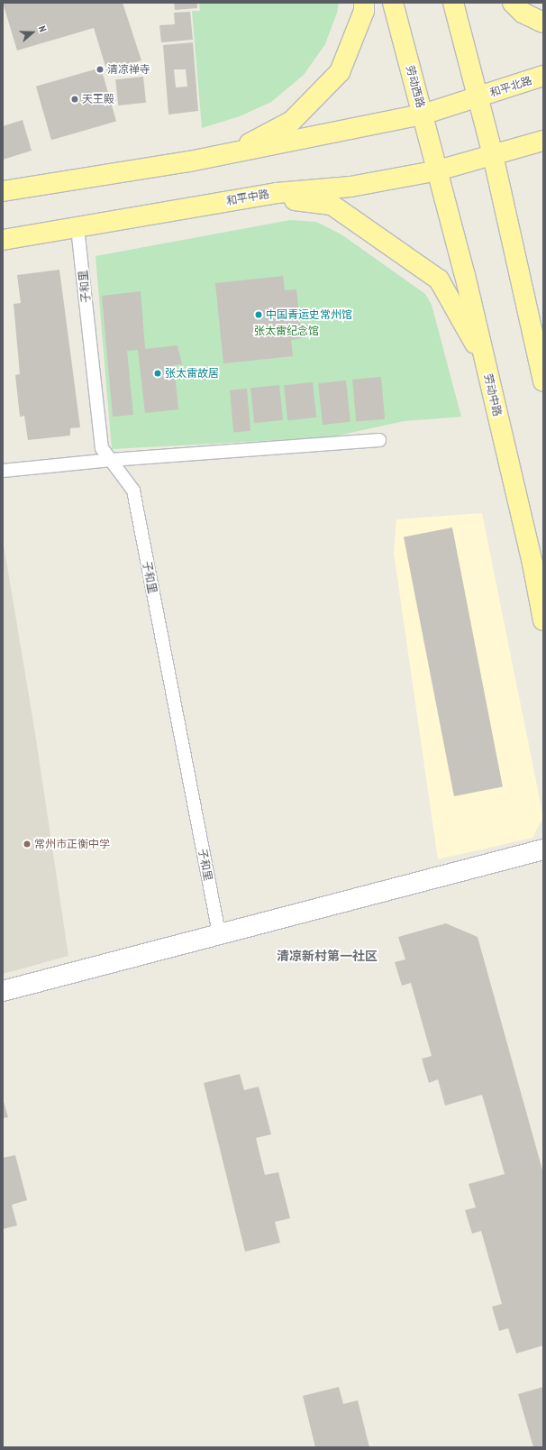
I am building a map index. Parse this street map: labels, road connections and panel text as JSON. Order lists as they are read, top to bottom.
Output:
{
  "streets": {
    "main road": [
      "劳动西路",
      "和平北路",
      "和平中路",
      "劳动中路"
    ],
    "lane": ["子和里"]
  },
  "crossings": [
    ["劳动西路", "和平中路"],
    ["劳动西路", "劳动中路"],
    ["和平中路", "子和里"],
    ["和平中路", "劳动中路"]
  ],
  "districts": ["清凉新村第一社区"],
  "parks": ["张太雷纪念馆"],
  "places": [
    "清凉禅寺",
    "天王殿",
    "中国青运史常州馆",
    "张太雷故居",
    "常州市正衡中学"
  ],
  "north": "right"
}
